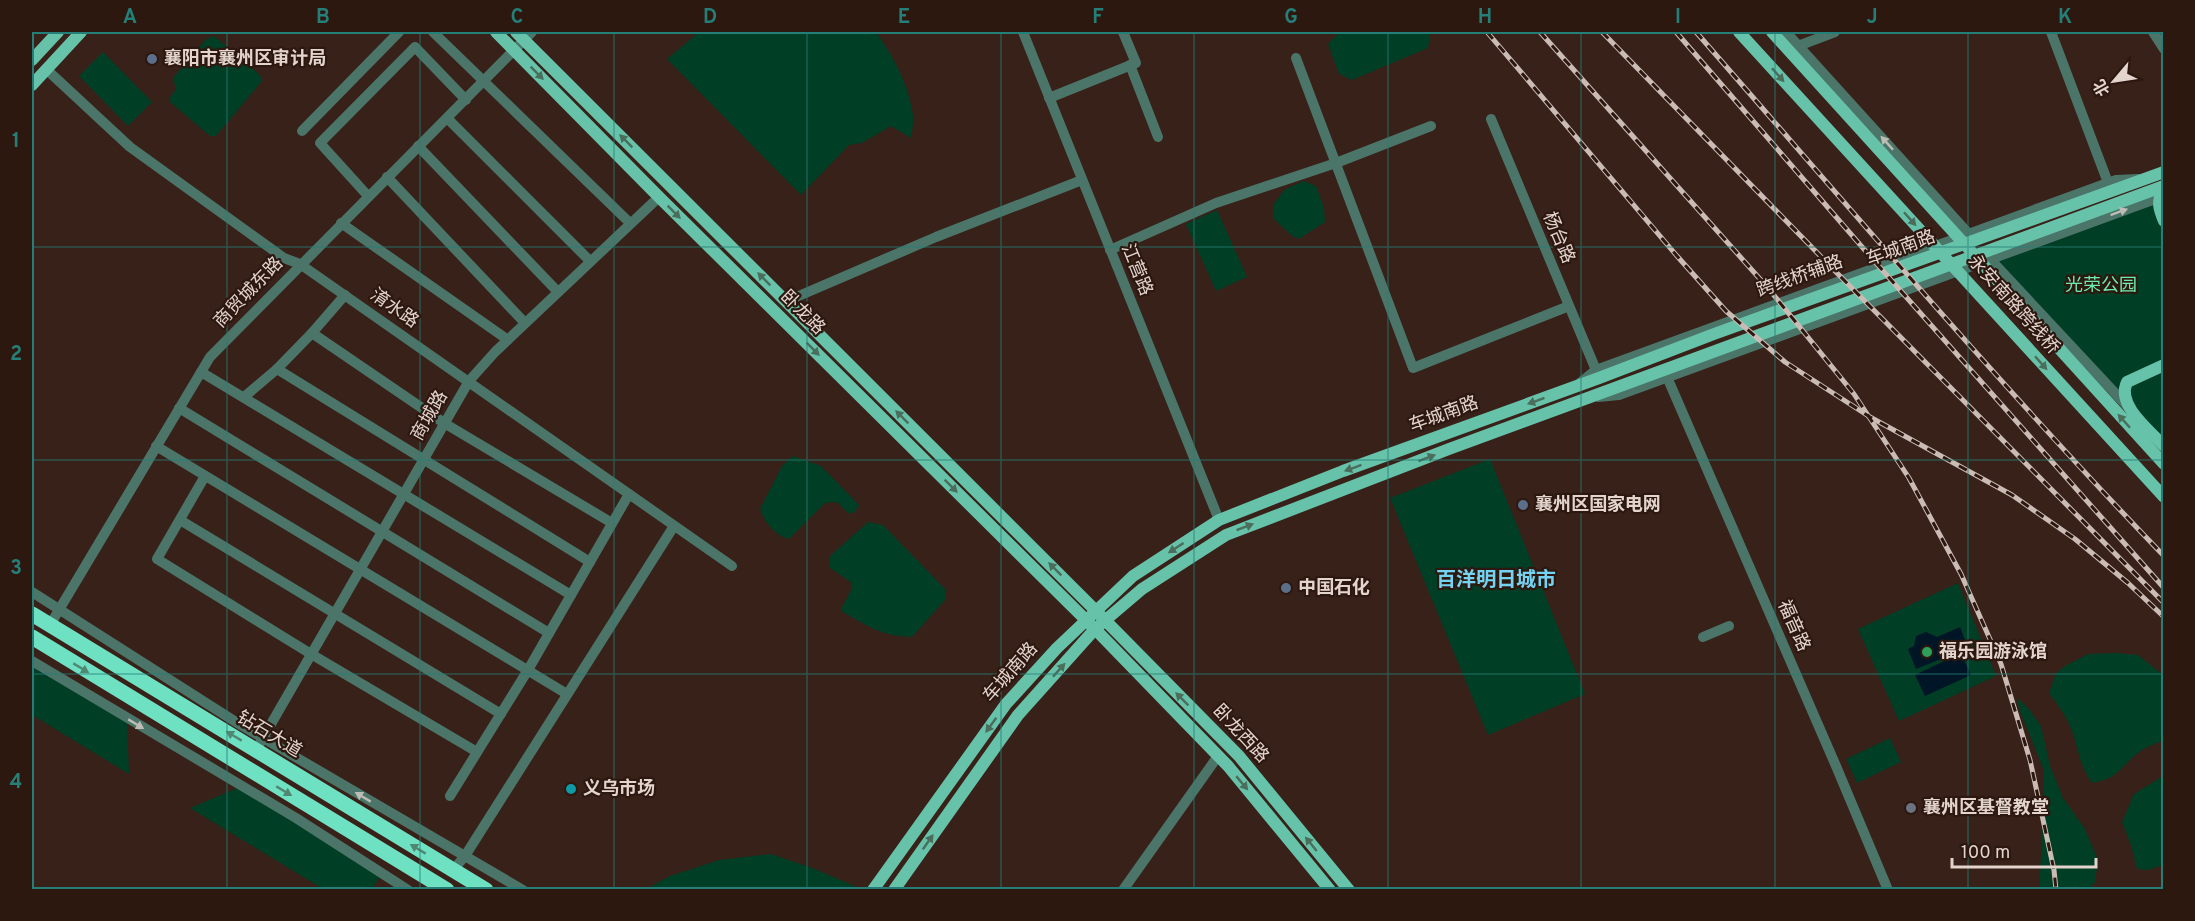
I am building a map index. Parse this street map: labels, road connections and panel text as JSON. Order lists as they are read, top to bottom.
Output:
{
  "streets": {
    "highway": ["钻石大道"],
    "main road": [
      "车城南路",
      "永安南路跨线桥",
      "卧龙路",
      "卧龙西路"
    ],
    "street": [
      "杨台路",
      "江营路",
      "跨线桥辅路",
      "商贸城东路",
      "淯水路",
      "商城路",
      "福音路"
    ]
  },
  "crossings": [
    ["杨台路", "跨线桥辅路"],
    ["车城南路", "江营路"],
    ["车城南路", "跨线桥辅路"],
    ["车城南路", "卧龙路"],
    ["车城南路", "卧龙西路"],
    ["商贸城东路", "淯水路"],
    ["商贸城东路", "卧龙路"],
    ["商贸城东路", "钻石大道"],
    ["淯水路", "商城路"],
    ["卧龙路", "商城路"],
    ["卧龙路", "卧龙西路"],
    ["商城路", "钻石大道"]
  ],
  "districts": ["百洋·明日城市"],
  "parks": ["光荣公园"],
  "places": [
    "襄阳市襄州区审计局",
    "襄州区国家电网",
    "中国石化",
    "福乐园游泳馆",
    "义乌市场",
    "襄州区基督教堂"
  ],
  "scale_bar": "100 m",
  "north": "bottom left",
  "grid": {
    "columns": [
      "A",
      "B",
      "C",
      "D",
      "E",
      "F",
      "G",
      "H",
      "I",
      "J",
      "K"
    ],
    "rows": [
      "1",
      "2",
      "3",
      "4"
    ]
  }
}
